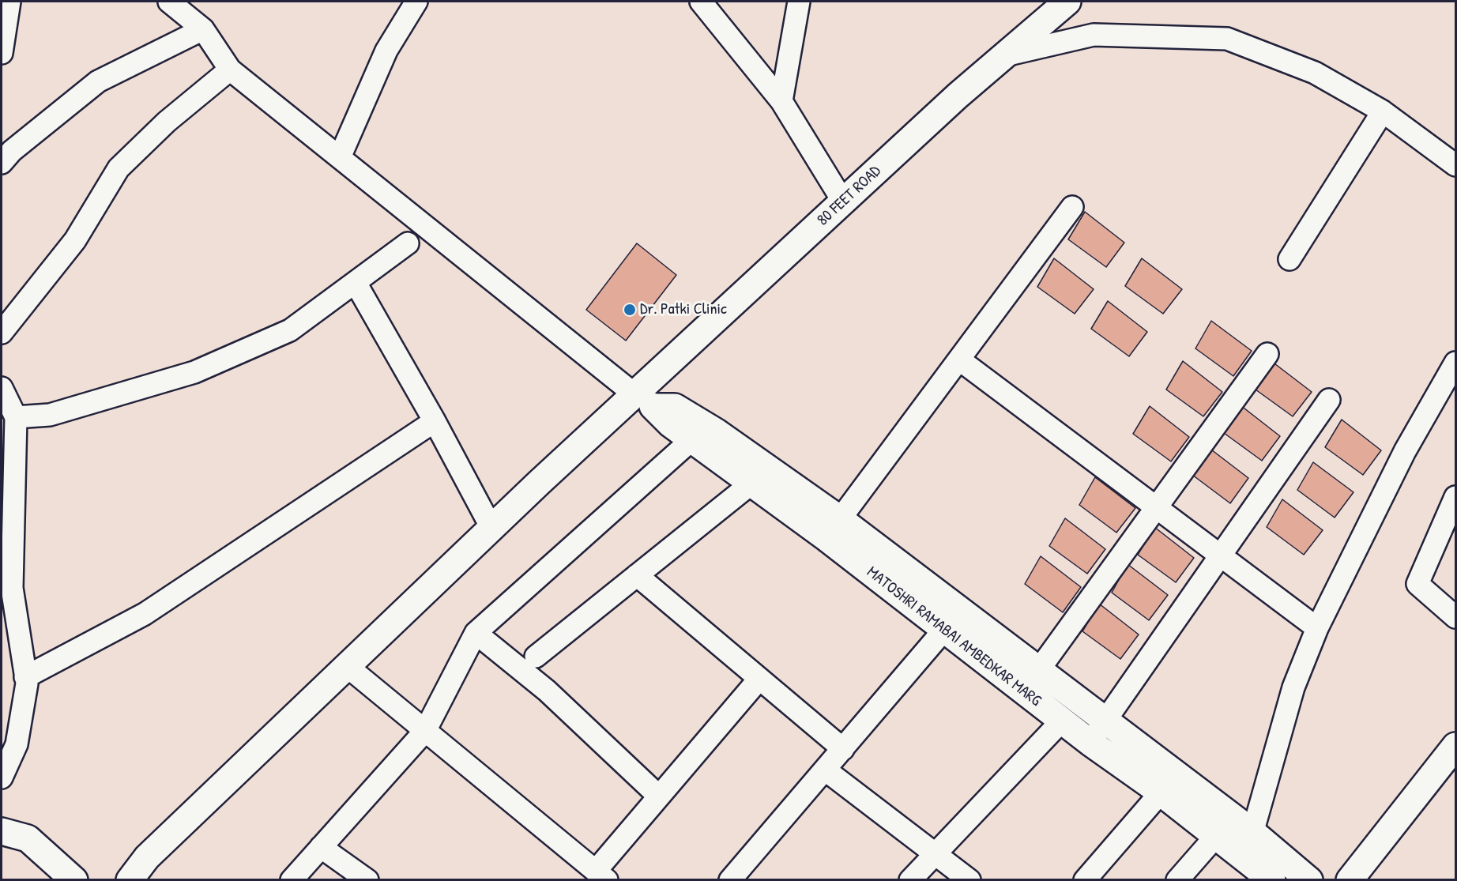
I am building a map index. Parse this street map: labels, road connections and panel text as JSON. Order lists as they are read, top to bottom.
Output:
{
  "streets": {
    "street": ["80 FEET ROAD", "MATOSHRI RAMABAI AMBEDKAR MARG"]
  },
  "crossings": [
    ["80 FEET ROAD", "MATOSHRI RAMABAI AMBEDKAR MARG"]
  ],
  "places": ["Dr. Patki Clinic"]
}
